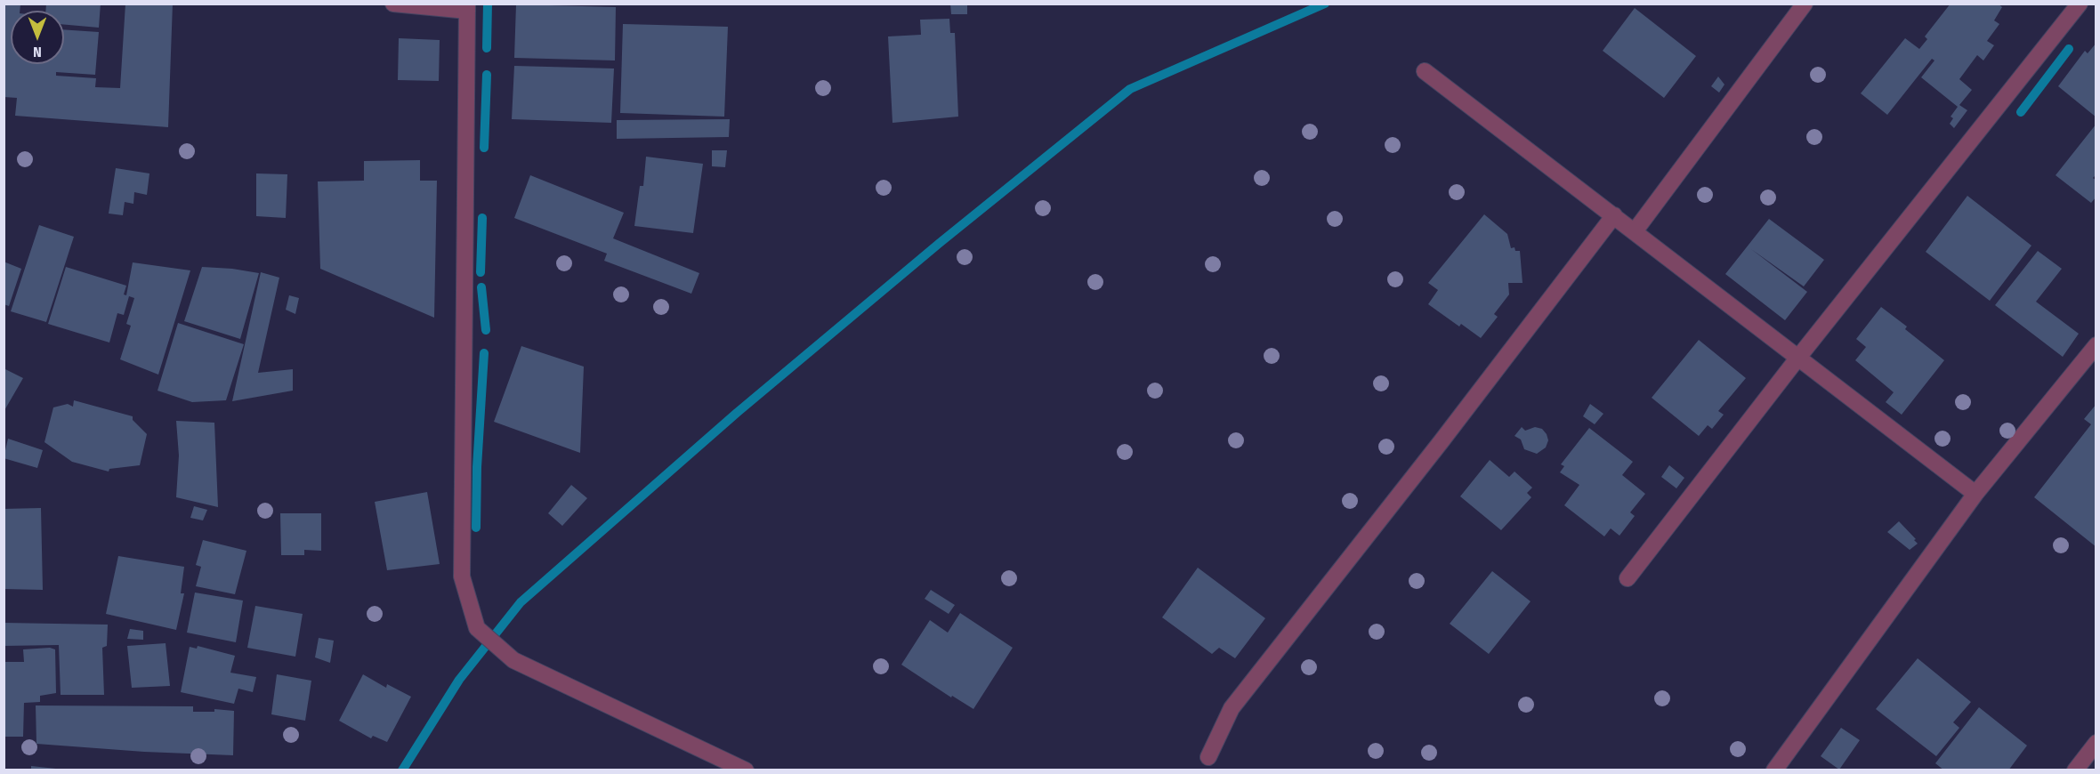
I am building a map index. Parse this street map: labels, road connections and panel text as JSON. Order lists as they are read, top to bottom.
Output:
{
  "north": "bottom"
}
